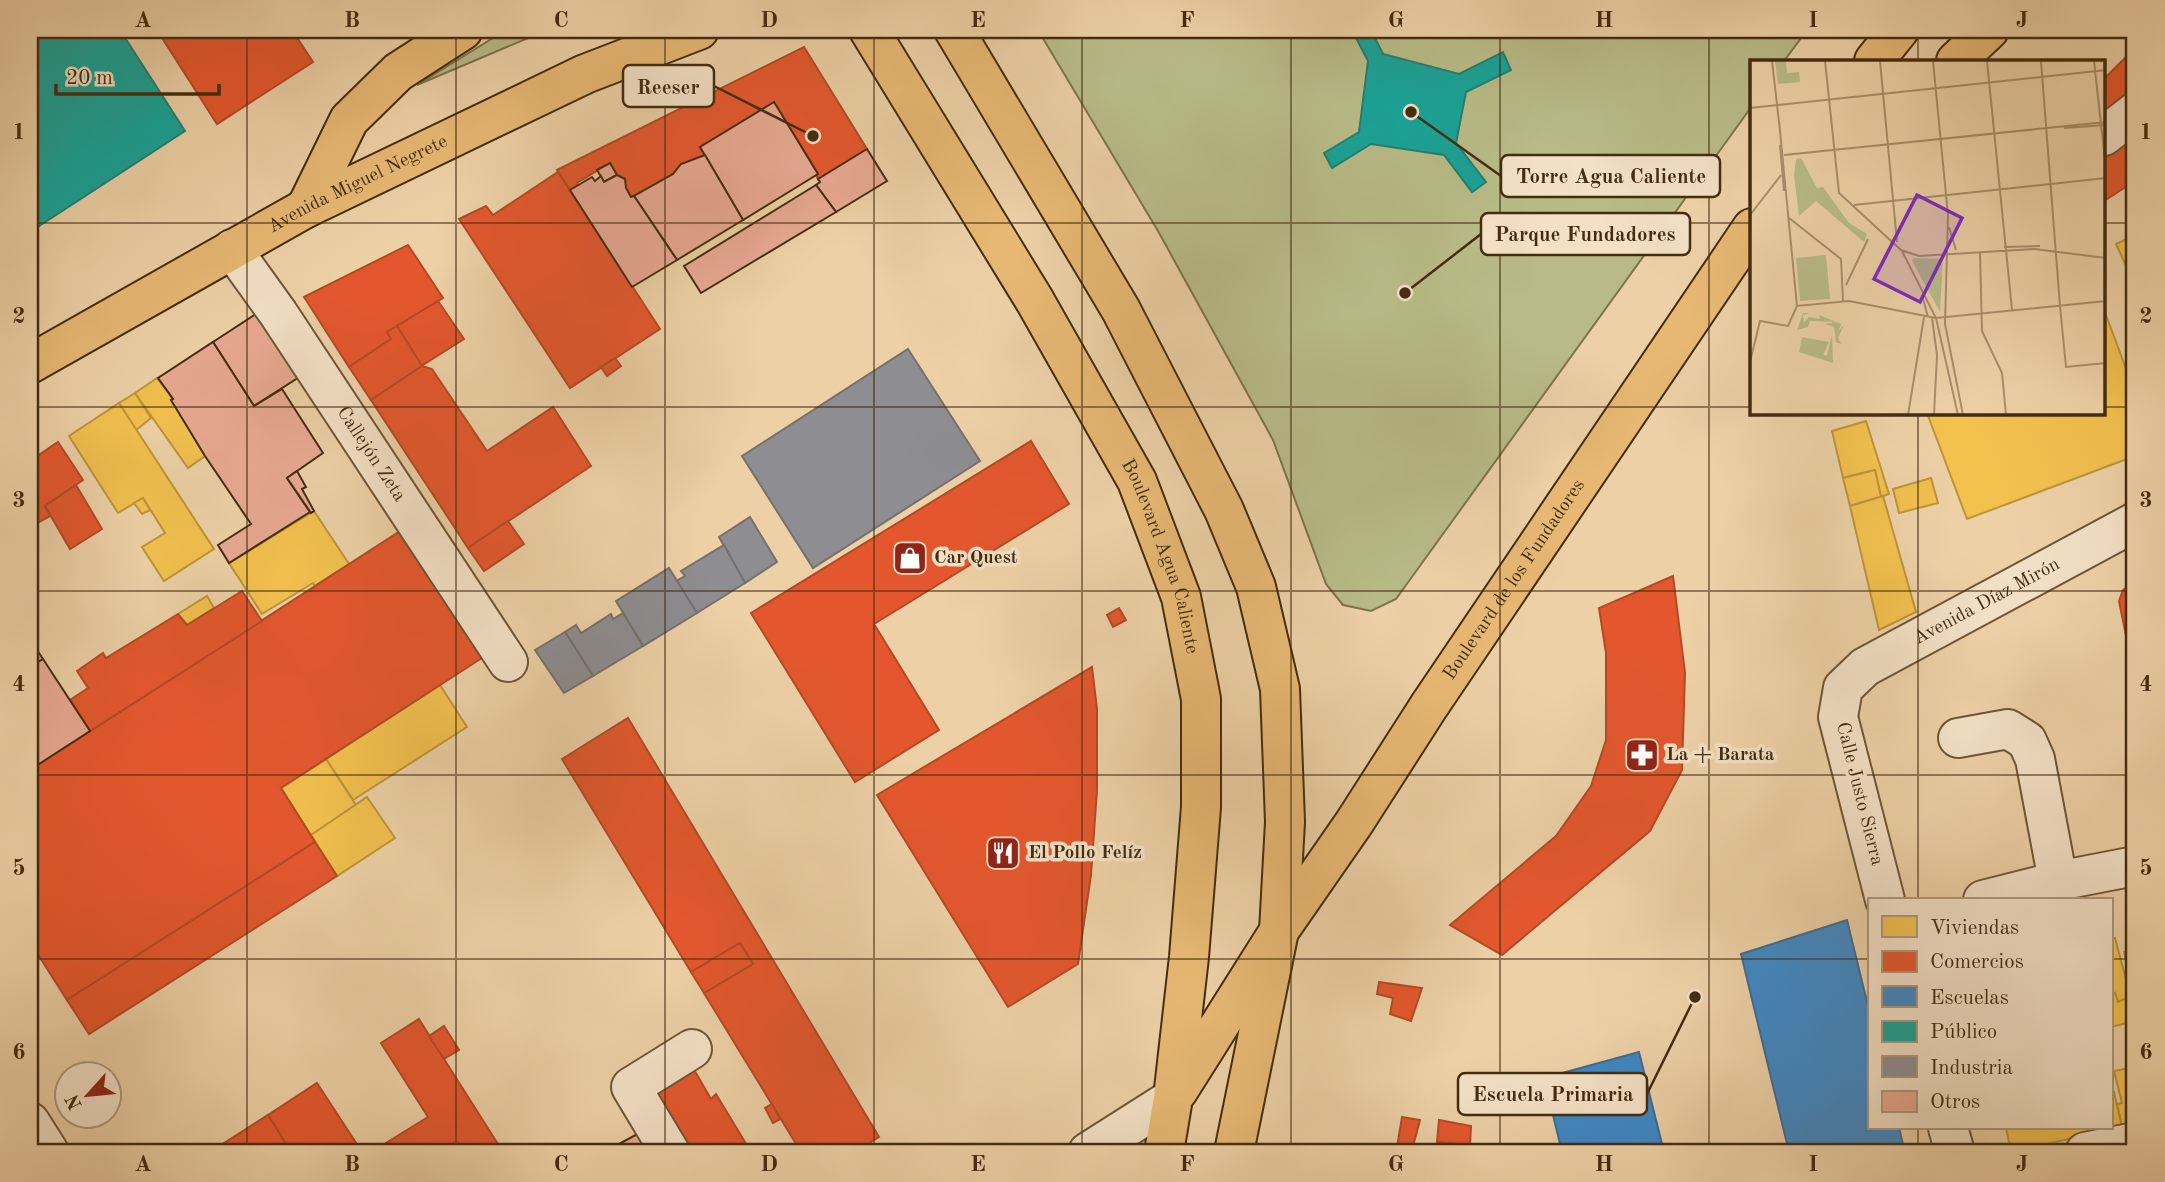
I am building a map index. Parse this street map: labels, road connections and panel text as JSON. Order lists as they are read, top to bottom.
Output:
{
  "streets": {
    "main road": ["Avenida Miguel Negrete", "Boulevard Agua Caliente", "Boulevard de los Fundadores"],
    "street": ["Callejón Zeta", "Avenida Díaz Mirón", "Calle Justo Sierra"]
  },
  "crossings": [
    ["Avenida Miguel Negrete", "Callejón Zeta"],
    ["Boulevard Agua Caliente", "Boulevard de los Fundadores"],
    ["Avenida Díaz Mirón", "Calle Justo Sierra"]
  ],
  "places": {
    "other": [
      "Torre Agua Caliente",
      "Reeser",
      "Parque Fundadores",
      "Escuela Primaria"
    ],
    "shop": ["Car Quest"],
    "pharmacy": ["La + Barata"],
    "restaurant": ["El Pollo Felíz"]
  },
  "legend": [
    "Viviendas",
    "Comercios",
    "Escuelas",
    "Público",
    "Industria",
    "Otros"
  ],
  "scale_bar": "20 m",
  "north": "bottom left",
  "grid": {
    "columns": [
      "A",
      "B",
      "C",
      "D",
      "E",
      "F",
      "G",
      "H",
      "I",
      "J"
    ],
    "rows": [
      "1",
      "2",
      "3",
      "4",
      "5",
      "6"
    ]
  }
}
